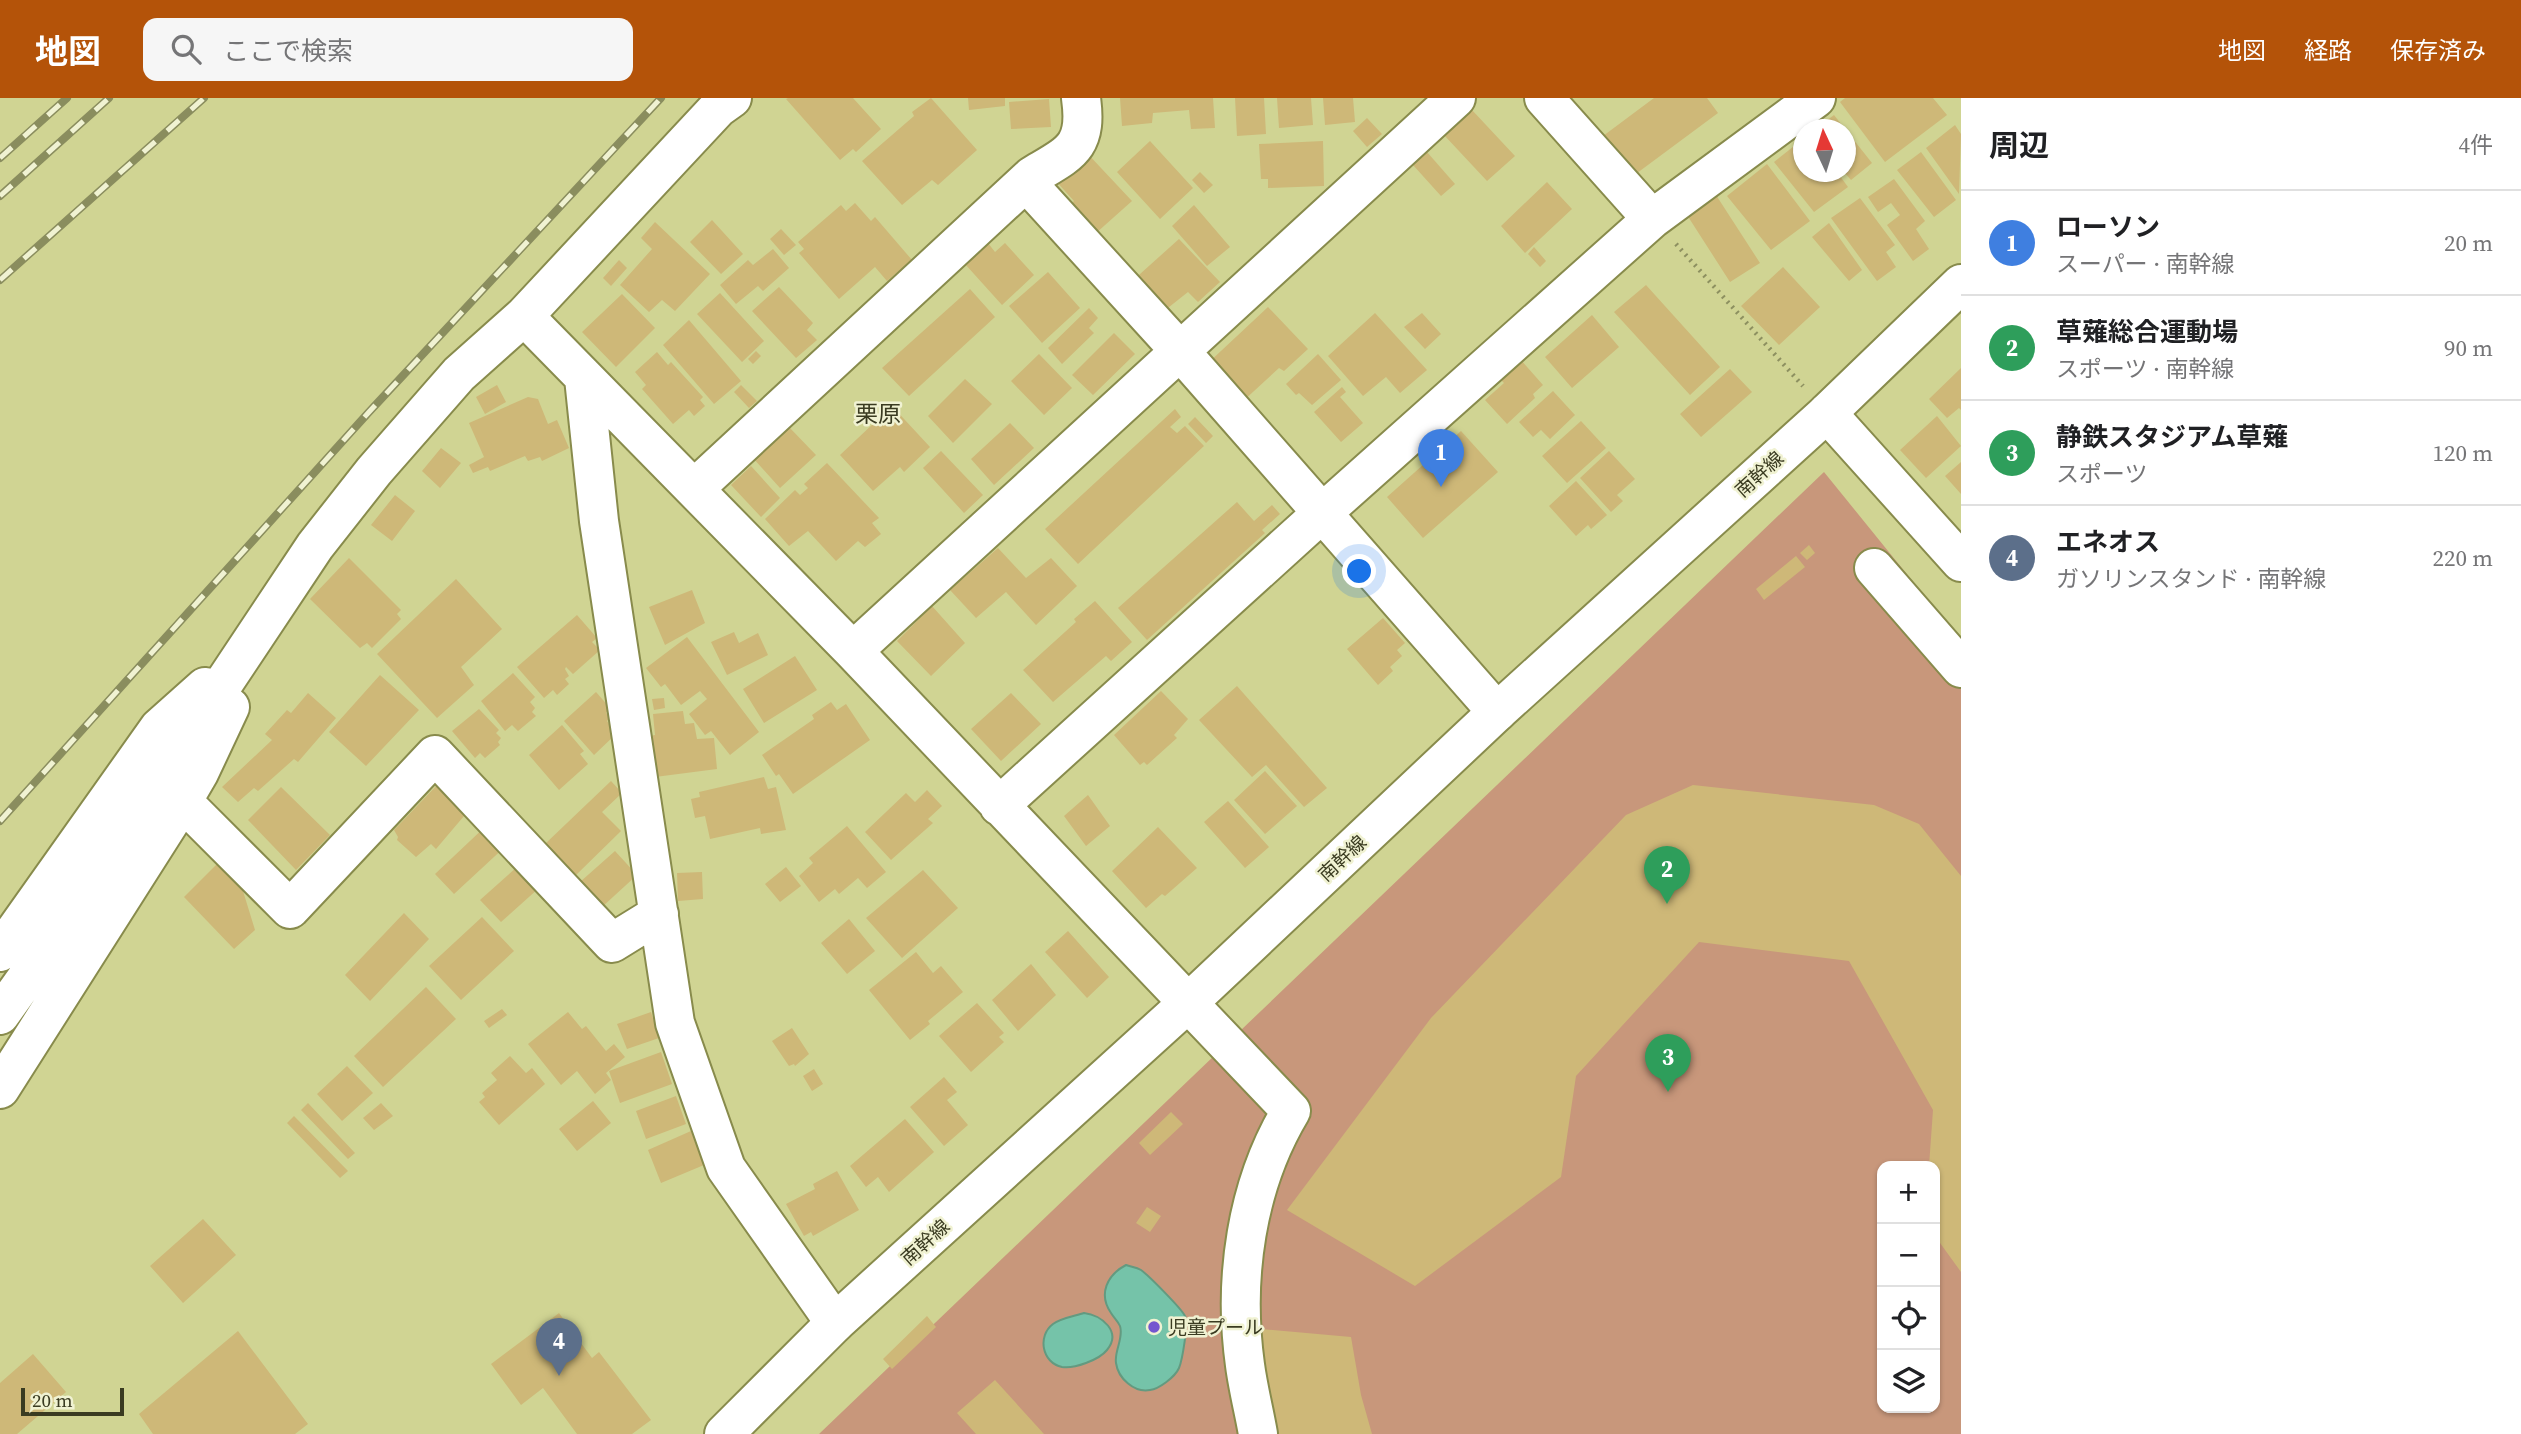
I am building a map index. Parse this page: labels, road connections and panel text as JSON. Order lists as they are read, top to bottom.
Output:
{
  "streets": {
    "street": ["南幹線"]
  },
  "districts": ["栗原"],
  "places": ["児童プール"],
  "scale_bar": "20 m",
  "north": "top",
  "page": {
    "header": "地図",
    "search": "ここで検索",
    "nav": ["地図", "経路", "保存済み"],
    "heading": ["周辺", "4件"],
    "list": [
      {
        "mark": "1",
        "name": "ローソン",
        "note": "スーパー · 南幹線",
        "value": "20 m"
      },
      {
        "mark": "2",
        "name": "草薙総合運動場",
        "note": "スポーツ · 南幹線",
        "value": "90 m"
      },
      {
        "mark": "3",
        "name": "静鉄スタジアム草薙",
        "note": "スポーツ",
        "value": "120 m"
      },
      {
        "mark": "4",
        "name": "エネオス",
        "note": "ガソリンスタンド · 南幹線",
        "value": "220 m"
      }
    ],
    "pins": [
      "1",
      "2",
      "3",
      "4"
    ],
    "map_buttons": ["+", "−"],
    "scale": "20 m"
  }
}
